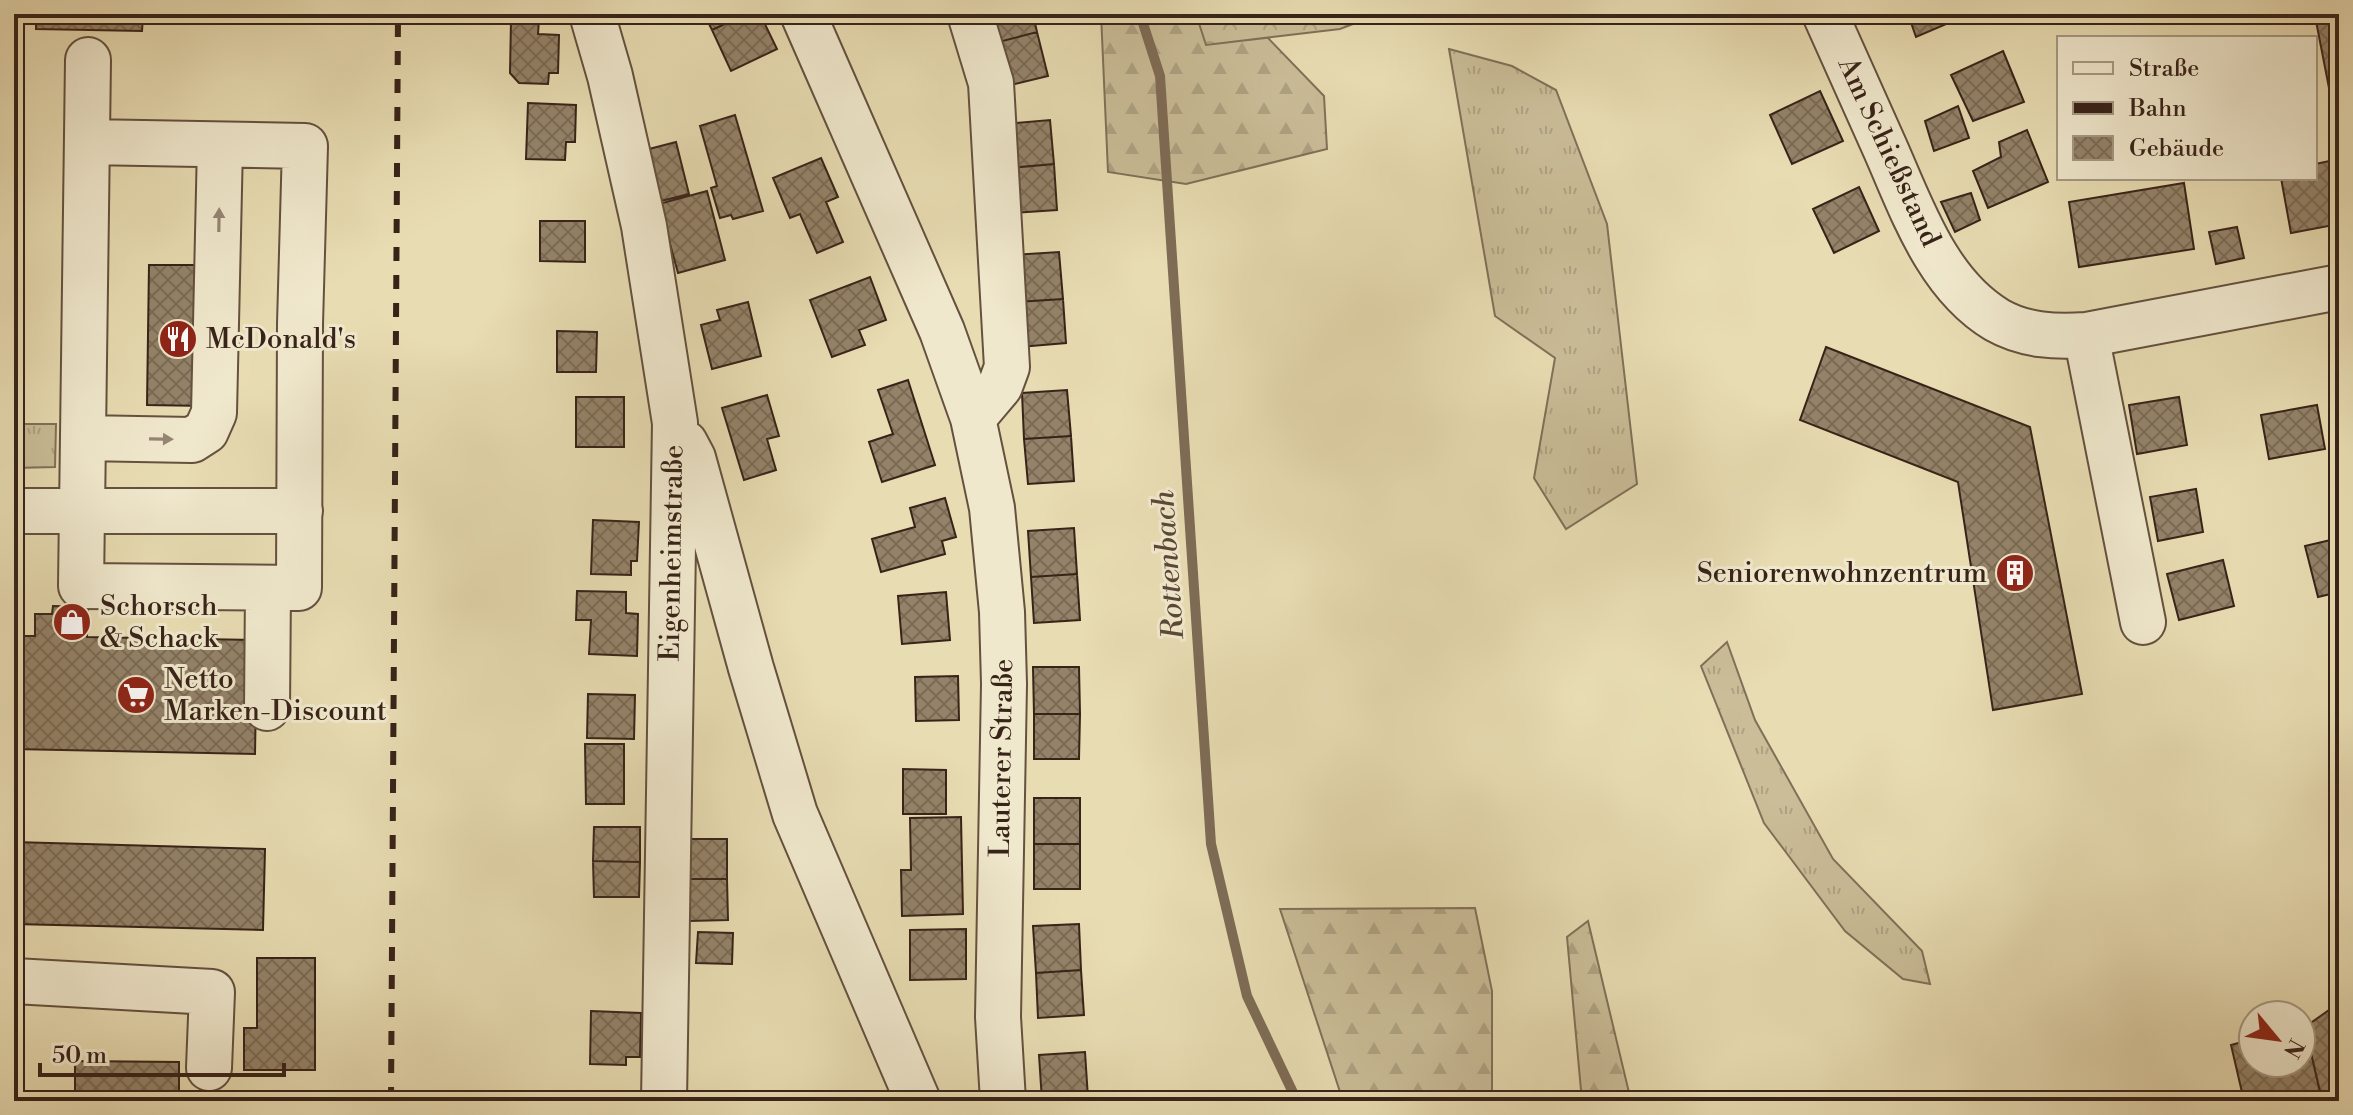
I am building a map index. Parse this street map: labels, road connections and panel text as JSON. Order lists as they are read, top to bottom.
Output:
{
  "streets": {
    "street": ["Am Schießstand", "Eigenheimstraße", "Lauterer Straße"]
  },
  "water": ["Rottenbach"],
  "places": {
    "restaurant": ["McDonald's"],
    "building": ["Seniorenwohnzentrum"],
    "shop": ["Schorsch & Schack"],
    "supermarket": ["Netto Marken-Discount"]
  },
  "legend": ["Straße", "Bahn", "Gebäude"],
  "scale_bar": "50 m",
  "north": "bottom right"
}
